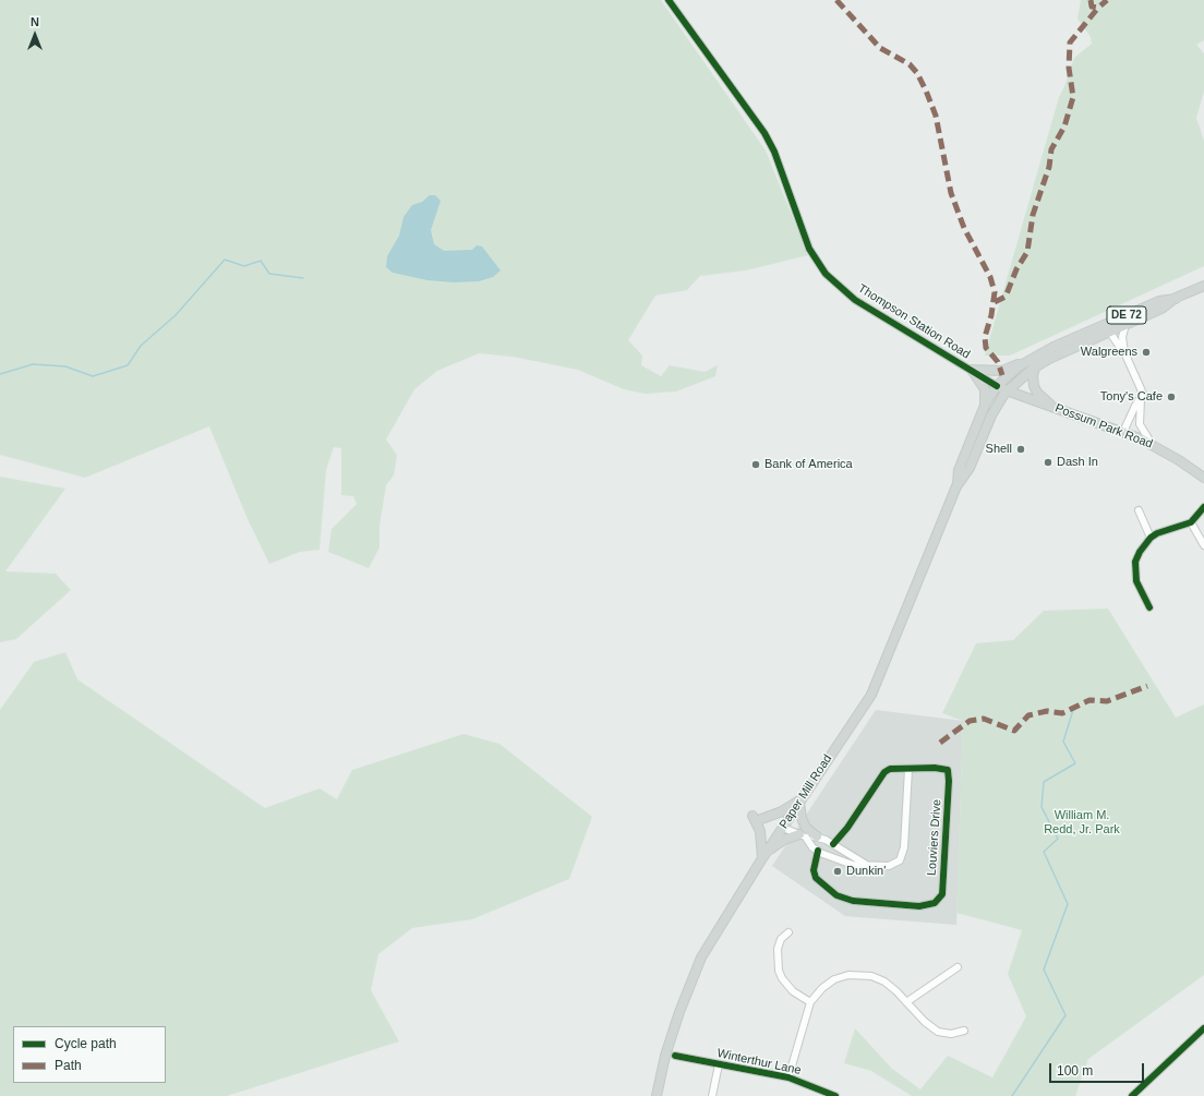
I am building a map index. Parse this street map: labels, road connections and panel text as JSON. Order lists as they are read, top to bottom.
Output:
{
  "streets": {
    "main road": ["DE 72", "Possum Park Road", "Paper Mill Road"],
    "street": ["Thompson Station Road", "Louviers Drive", "Winterthur Lane"]
  },
  "crossings": [
    ["Thompson Station Road", "Possum Park Road"],
    ["Thompson Station Road", "Paper Mill Road"],
    ["Possum Park Road", "Paper Mill Road"]
  ],
  "parks": ["William M. Redd, Jr. Park"],
  "places": [
    "Walgreens",
    "Tony's Cafe",
    "Shell",
    "Dash In",
    "Bank of America",
    "Dunkin'"
  ],
  "legend": ["Cycle path", "Path"],
  "scale_bar": "100 m",
  "north": "top"
}
